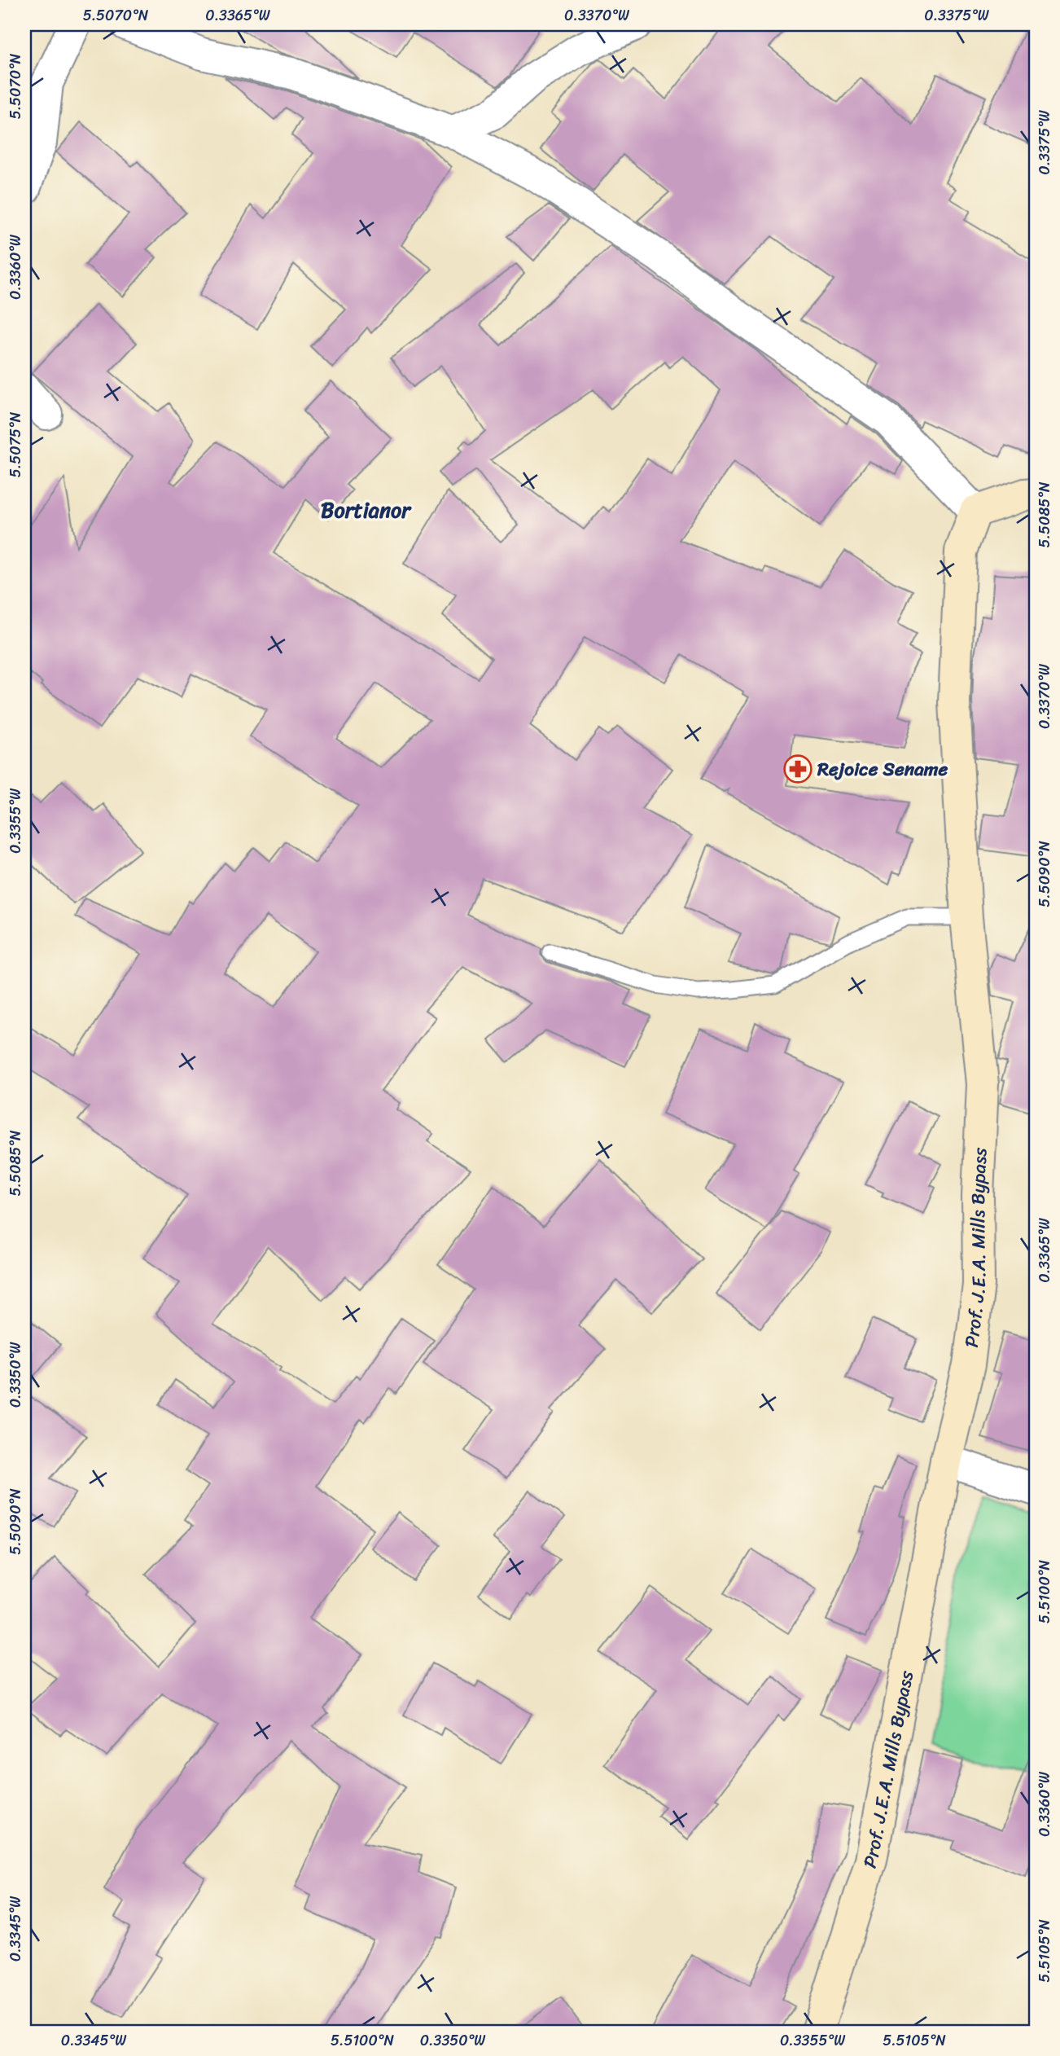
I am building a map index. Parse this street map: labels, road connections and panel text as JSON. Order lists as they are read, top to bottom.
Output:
{
  "streets": {
    "street": ["Prof. J.E.A. Mills Bypass"]
  },
  "districts": ["Bortianor"],
  "places": {
    "pharmacy": ["Rejoice Sename"]
  },
  "coordinates": [
    "5.5070°N",
    "0.3365°W",
    "0.3370°W",
    "0.3375°W",
    "0.3360°W",
    "5.5075°N",
    "5.5085°N",
    "0.3355°W",
    "5.5090°N",
    "0.3350°W",
    "5.5100°N",
    "0.3345°W",
    "5.5105°N"
  ]
}
